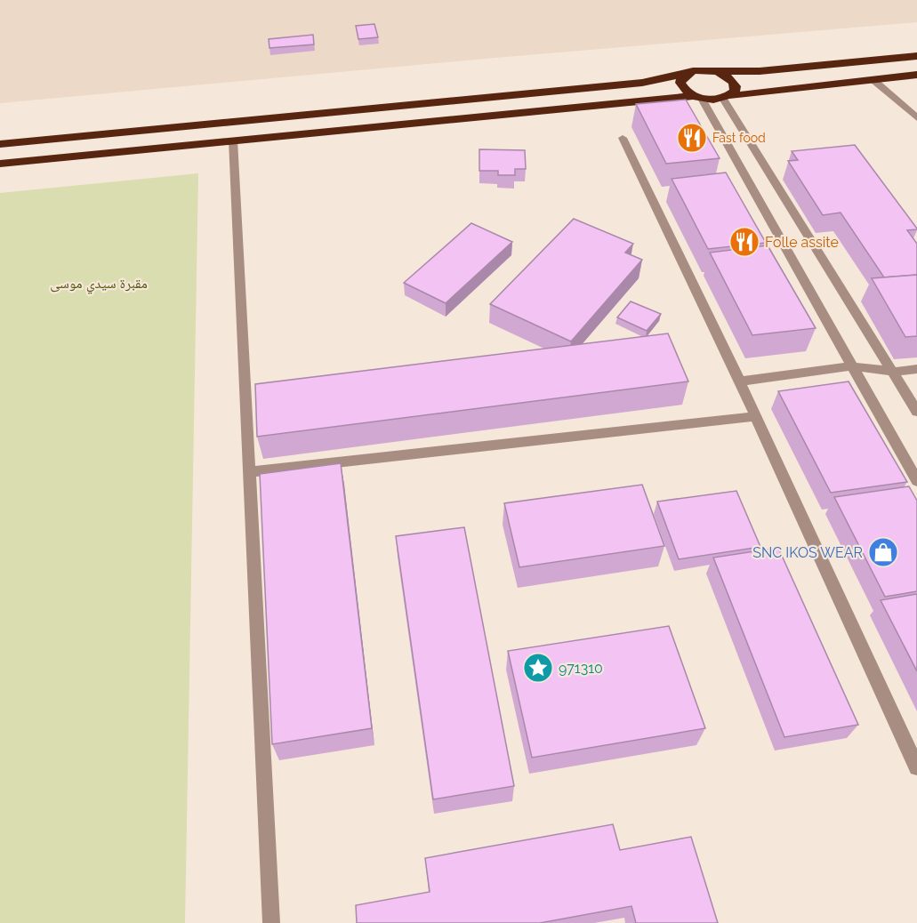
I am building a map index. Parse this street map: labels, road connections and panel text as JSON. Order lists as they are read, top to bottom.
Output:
{
  "parks": ["مقبرة سيدي موسى"],
  "places": {
    "restaurant": ["Fast food", "Folle assite"],
    "shop": ["SNC IKOS WEAR"],
    "place": ["971310"]
  }
}
